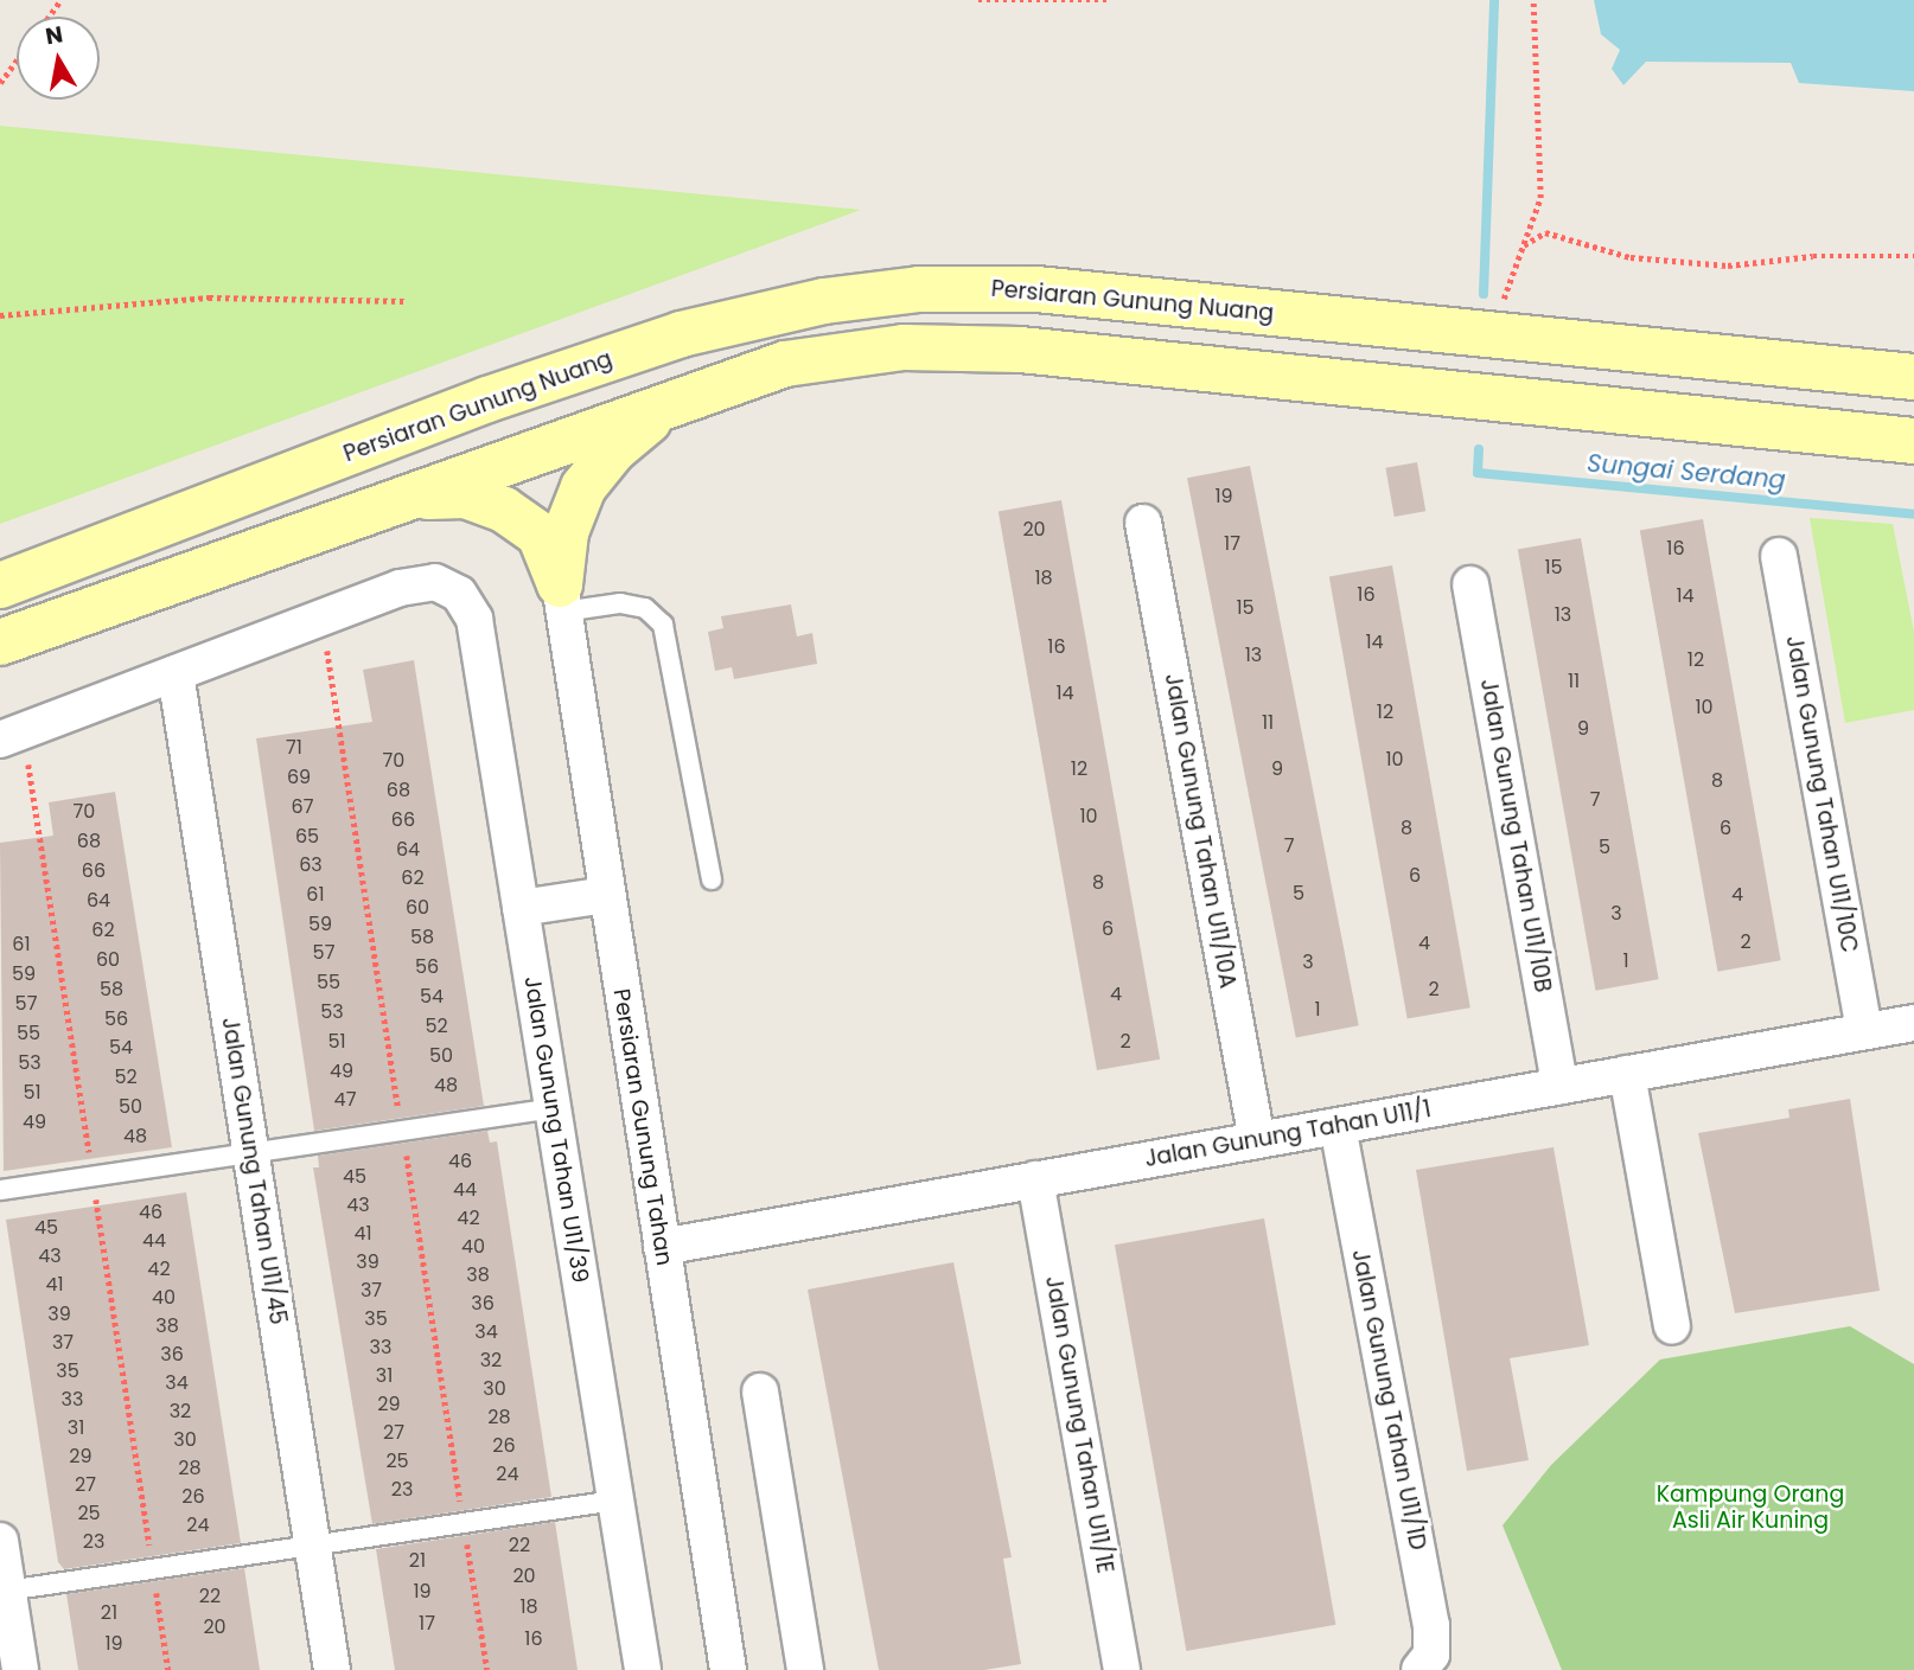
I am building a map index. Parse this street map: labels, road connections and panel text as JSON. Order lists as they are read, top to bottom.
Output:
{
  "streets": {
    "street": [
      "Persiaran Gunung Nuang",
      "Jalan Gunung Tahan U11/10C",
      "Jalan Gunung Tahan U11/10A",
      "Jalan Gunung Tahan U11/10B",
      "Persiaran Gunung Tahan",
      "Jalan Gunung Tahan U11/39",
      "Jalan Gunung Tahan U11/1",
      "Jalan Gunung Tahan U11/45",
      "Jalan Gunung Tahan U11/1D",
      "Jalan Gunung Tahan U11/1E"
    ]
  },
  "crossings": [
    ["Jalan Gunung Tahan U11/10C", "Jalan Gunung Tahan U11/1"],
    ["Jalan Gunung Tahan U11/10A", "Jalan Gunung Tahan U11/1"],
    ["Jalan Gunung Tahan U11/10B", "Jalan Gunung Tahan U11/1"],
    ["Persiaran Gunung Tahan", "Jalan Gunung Tahan U11/1"],
    ["Jalan Gunung Tahan U11/39", "Jalan Gunung Tahan U11/45"],
    ["Jalan Gunung Tahan U11/1", "Jalan Gunung Tahan U11/1D"],
    ["Jalan Gunung Tahan U11/1", "Jalan Gunung Tahan U11/1E"]
  ],
  "water": ["Sungai Serdang"],
  "parks": ["Kampung Orang Asli Air Kuning"],
  "house_numbers": [
    "19",
    "20",
    "17",
    "16",
    "15",
    "18",
    "16",
    "14",
    "15",
    "13",
    "14",
    "16",
    "13",
    "12",
    "11",
    "14",
    "10",
    "12",
    "11",
    "9",
    "71",
    "10",
    "70",
    "12",
    "9",
    "69",
    "8",
    "68",
    "7",
    "67",
    "70",
    "10",
    "66",
    "8",
    "6",
    "65",
    "68",
    "7",
    "5",
    "64",
    "63",
    "66",
    "6",
    "62",
    "8",
    "5",
    "61",
    "4",
    "64",
    "60",
    "3",
    "59",
    "6",
    "62",
    "58",
    "2",
    "4",
    "61",
    "57",
    "60",
    "1",
    "3",
    "56",
    "59",
    "55",
    "58",
    "2",
    "4",
    "54",
    "57",
    "1",
    "53",
    "56",
    "52",
    "55",
    "51",
    "2",
    "54",
    "50",
    "53",
    "49",
    "52",
    "48",
    "51",
    "47",
    "50",
    "49",
    "48",
    "46",
    "45",
    "44",
    "43",
    "46",
    "42",
    "45",
    "41",
    "44",
    "40",
    "43",
    "39",
    "42",
    "38",
    "41",
    "37",
    "40",
    "36",
    "39",
    "35",
    "38",
    "34",
    "37",
    "33",
    "36",
    "32",
    "35",
    "31",
    "34",
    "30",
    "33",
    "29",
    "32",
    "28",
    "31",
    "27",
    "30",
    "26",
    "29",
    "25",
    "28",
    "24",
    "27",
    "23",
    "26",
    "25",
    "24",
    "23",
    "22",
    "21",
    "20",
    "19",
    "22",
    "18",
    "21",
    "17",
    "20",
    "16",
    "19"
  ],
  "north": "top"
}
